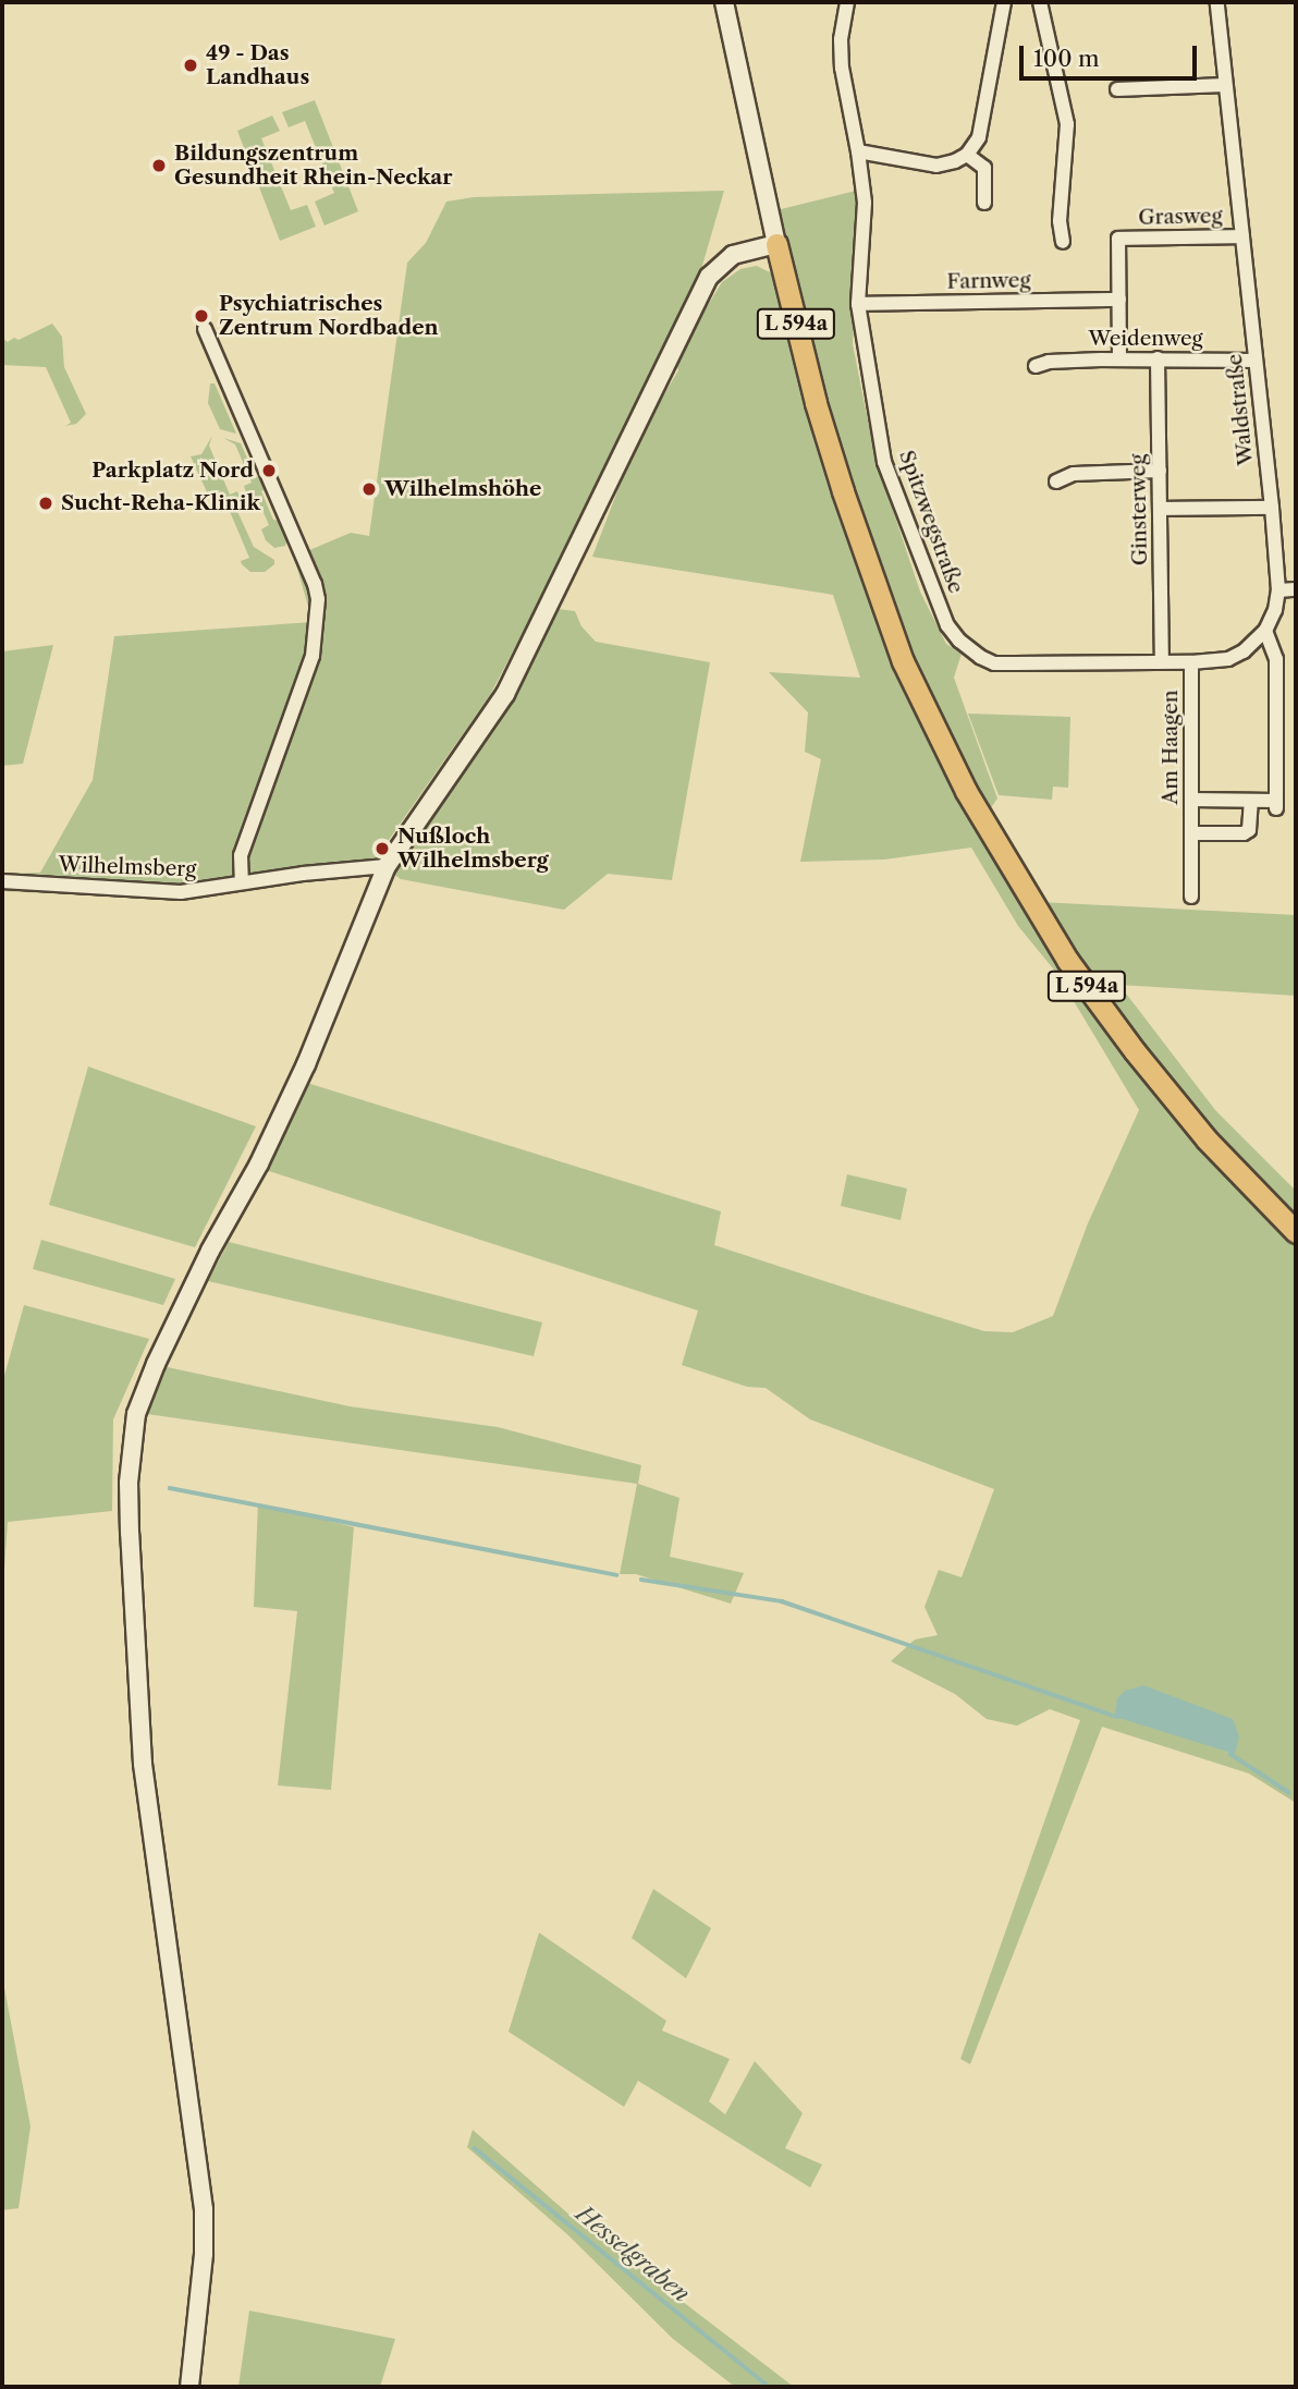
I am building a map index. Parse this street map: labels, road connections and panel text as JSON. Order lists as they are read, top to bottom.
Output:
{
  "streets": {
    "main road": ["L 594a"],
    "street": [
      "Grasweg",
      "Farnweg",
      "Weidenweg",
      "Waldstraße",
      "Ginsterweg",
      "Spitzwegstraße",
      "Am Haagen",
      "Wilhelmsberg"
    ]
  },
  "crossings": [
    ["Grasweg", "Farnweg"],
    ["Grasweg", "Waldstraße"],
    ["Farnweg", "Spitzwegstraße"],
    ["Weidenweg", "Waldstraße"],
    ["Weidenweg", "Ginsterweg"],
    ["Waldstraße", "Spitzwegstraße"],
    ["Ginsterweg", "Spitzwegstraße"],
    ["Spitzwegstraße", "Am Haagen"]
  ],
  "water": ["Hesselgraben"],
  "places": [
    "49 - Das Landhaus",
    "Bildungszentrum Gesundheit Rhein-Neckar",
    "Psychiatrisches Zentrum Nordbaden",
    "Parkplatz Nord",
    "Wilhelmshöhe",
    "Sucht-Reha-Klinik",
    "Nußloch Wilhelmsberg"
  ],
  "scale_bar": "100 m"
}
